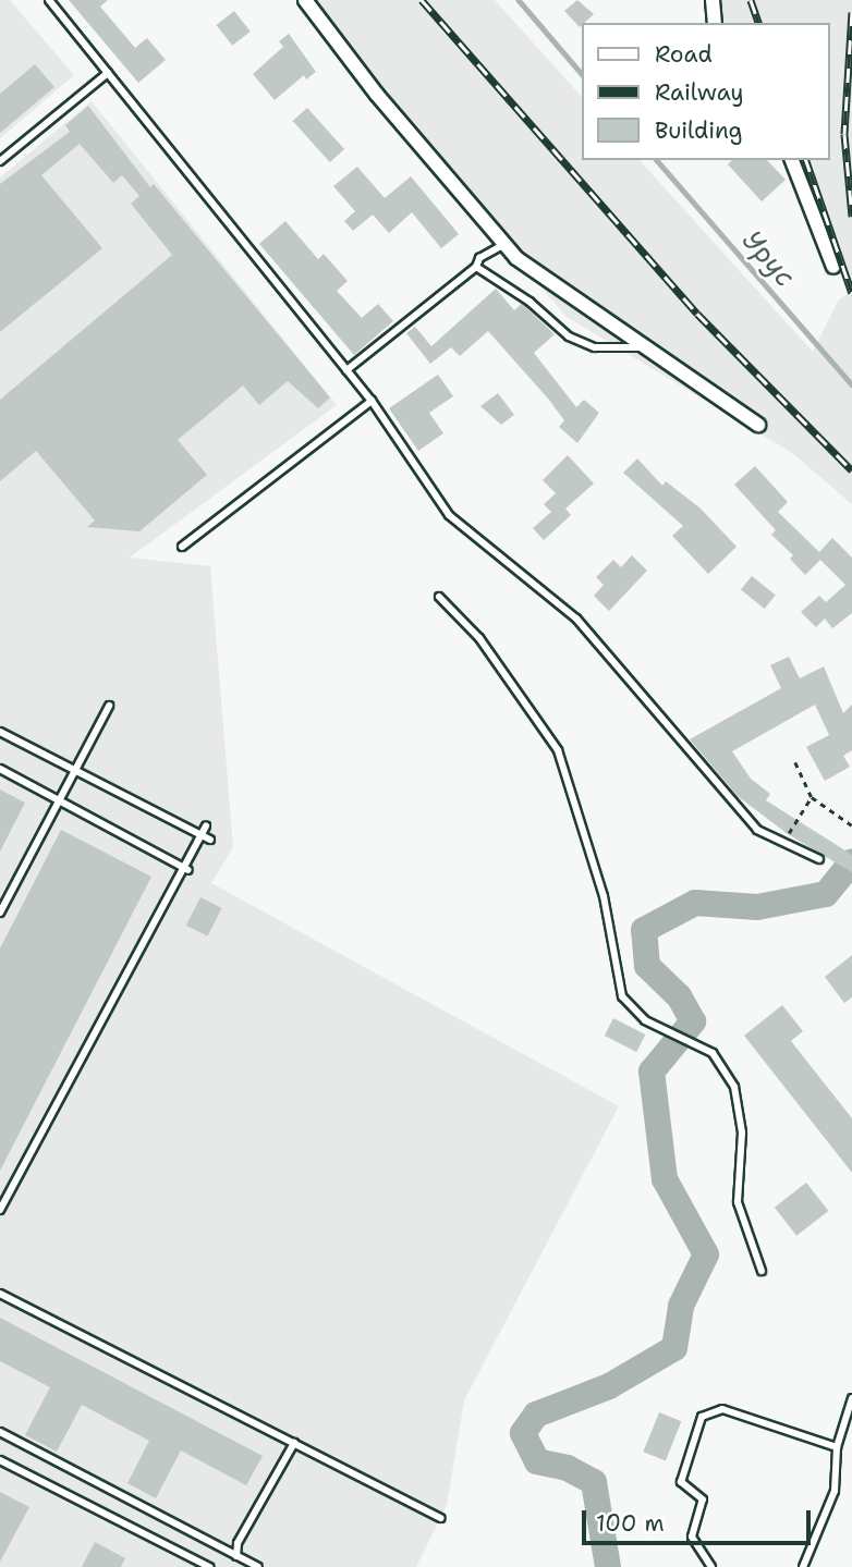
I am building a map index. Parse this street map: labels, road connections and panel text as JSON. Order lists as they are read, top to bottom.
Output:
{
  "water": ["Урус"],
  "legend": ["Road", "Railway", "Building"],
  "scale_bar": "100 m"
}
